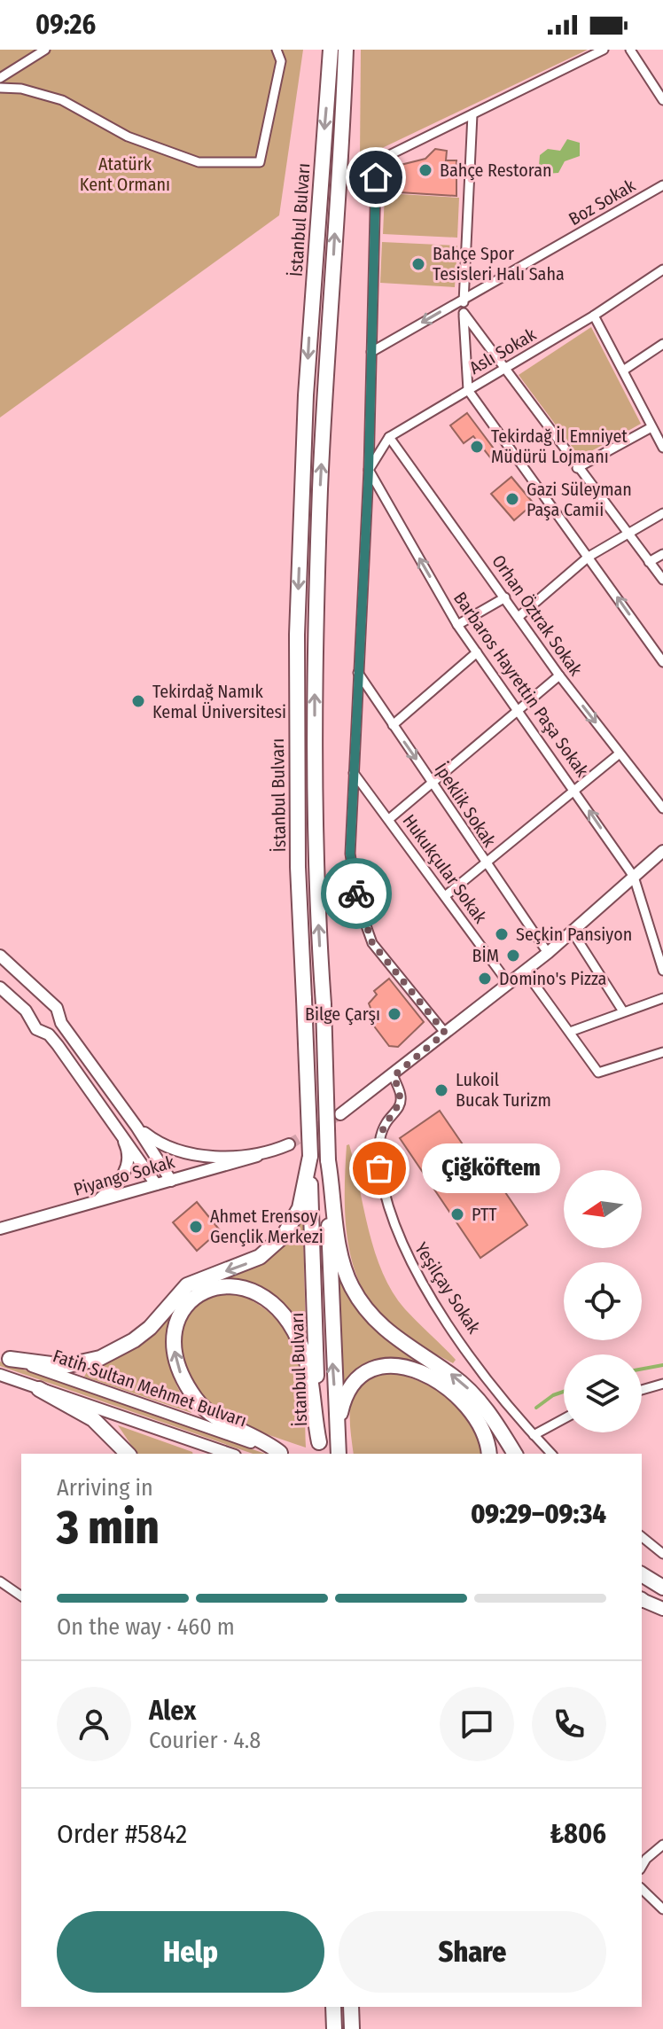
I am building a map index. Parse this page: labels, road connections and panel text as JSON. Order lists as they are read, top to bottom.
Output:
{
  "streets": {
    "highway": ["İstanbul Bulvarı"],
    "main road": ["Piyango Sokak", "Fatih Sultan Mehmet Bulvarı"],
    "street": [
      "Boz Sokak",
      "Aslı Sokak",
      "Orhan Öztrak Sokak",
      "Barbaros Hayrettin Paşa Sokak",
      "İpeklik Sokak",
      "Hukukçular Sokak",
      "Yeşilçay Sokak"
    ]
  },
  "crossings": [
    ["Aslı Sokak", "Orhan Öztrak Sokak"],
    ["Aslı Sokak", "Barbaros Hayrettin Paşa Sokak"]
  ],
  "one_way": ["Barbaros Hayrettin Paşa Sokak"],
  "parks": ["Atatürk Kent Ormanı"],
  "places": [
    "Bahçe Restoran",
    "Bahçe Spor Tesisleri Halı Saha",
    "Tekirdağ İl Emniyet Müdürü Lojmanı",
    "Gazi Süleyman Paşa Camii",
    "Tekirdağ Namık Kemal Üniversitesi",
    "Seçkin Pansiyon",
    "BİM",
    "Domino's Pizza",
    "Bilge Çarşı",
    "Lukoil Bucak Turizm",
    "Çiğköftem",
    "PTT",
    "Ahmet Erensoy Gençlik Merkezi"
  ],
  "north": "left",
  "page": {
    "status": "09:26",
    "bubble": "Çiğköftem",
    "heading": ["3 min", "Arriving in", "09:29–09:34"],
    "panel": [
      "Alex",
      "Courier · 4.8",
      "Order #5842",
      "₺806"
    ],
    "bar": "On the way · 460 m",
    "buttons": ["Help", "Share"]
  }
}
